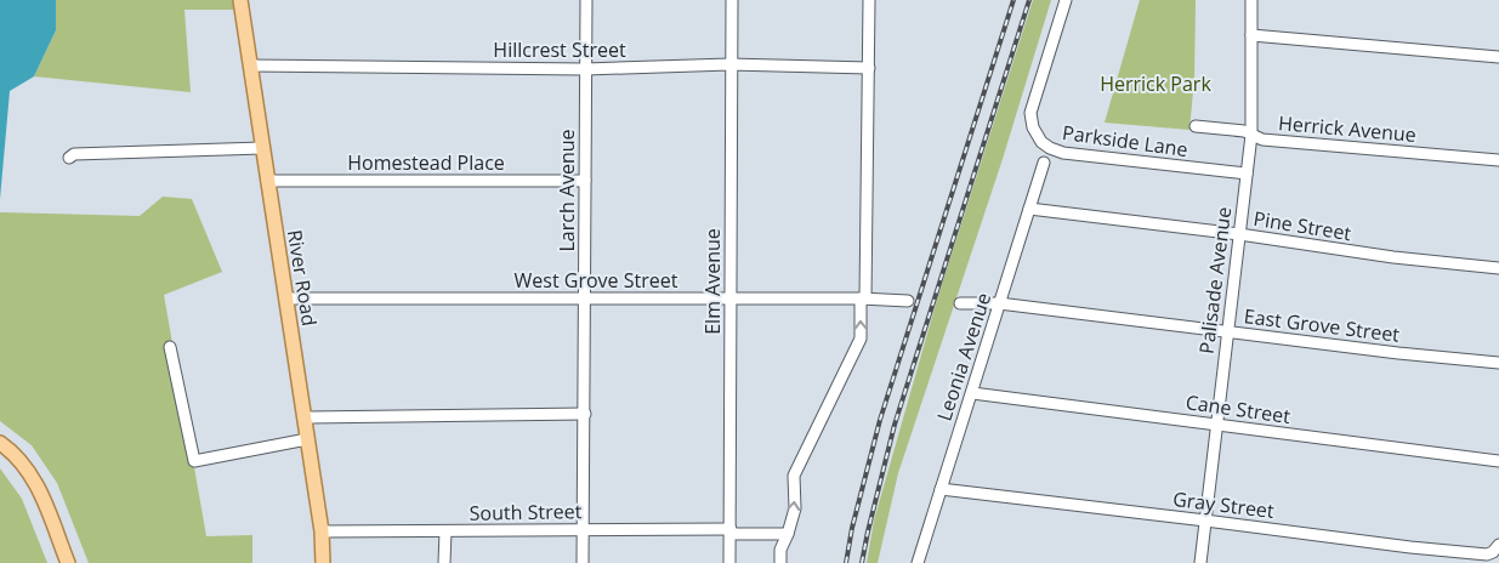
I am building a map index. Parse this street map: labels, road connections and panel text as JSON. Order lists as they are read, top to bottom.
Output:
{
  "streets": {
    "main road": ["River Road"],
    "street": [
      "Hillcrest Street",
      "Herrick Avenue",
      "Parkside Lane",
      "Homestead Place",
      "Larch Avenue",
      "Pine Street",
      "West Grove Street",
      "Palisade Avenue",
      "Elm Avenue",
      "East Grove Street",
      "Leonia Avenue",
      "Cane Street",
      "Gray Street",
      "South Street"
    ]
  },
  "crossings": [
    ["Hillcrest Street", "Larch Avenue"],
    ["Hillcrest Street", "River Road"],
    ["Hillcrest Street", "Elm Avenue"],
    ["Herrick Avenue", "Palisade Avenue"],
    ["Parkside Lane", "Palisade Avenue"],
    ["Homestead Place", "Larch Avenue"],
    ["Homestead Place", "River Road"],
    ["Larch Avenue", "West Grove Street"],
    ["Larch Avenue", "South Street"],
    ["Pine Street", "Palisade Avenue"],
    ["Pine Street", "Leonia Avenue"],
    ["River Road", "West Grove Street"],
    ["River Road", "South Street"],
    ["West Grove Street", "Elm Avenue"],
    ["Palisade Avenue", "East Grove Street"],
    ["Palisade Avenue", "Cane Street"],
    ["Palisade Avenue", "Gray Street"],
    ["Elm Avenue", "South Street"],
    ["East Grove Street", "Leonia Avenue"],
    ["Leonia Avenue", "Cane Street"],
    ["Leonia Avenue", "Gray Street"]
  ],
  "parks": ["Herrick Park"]
}
